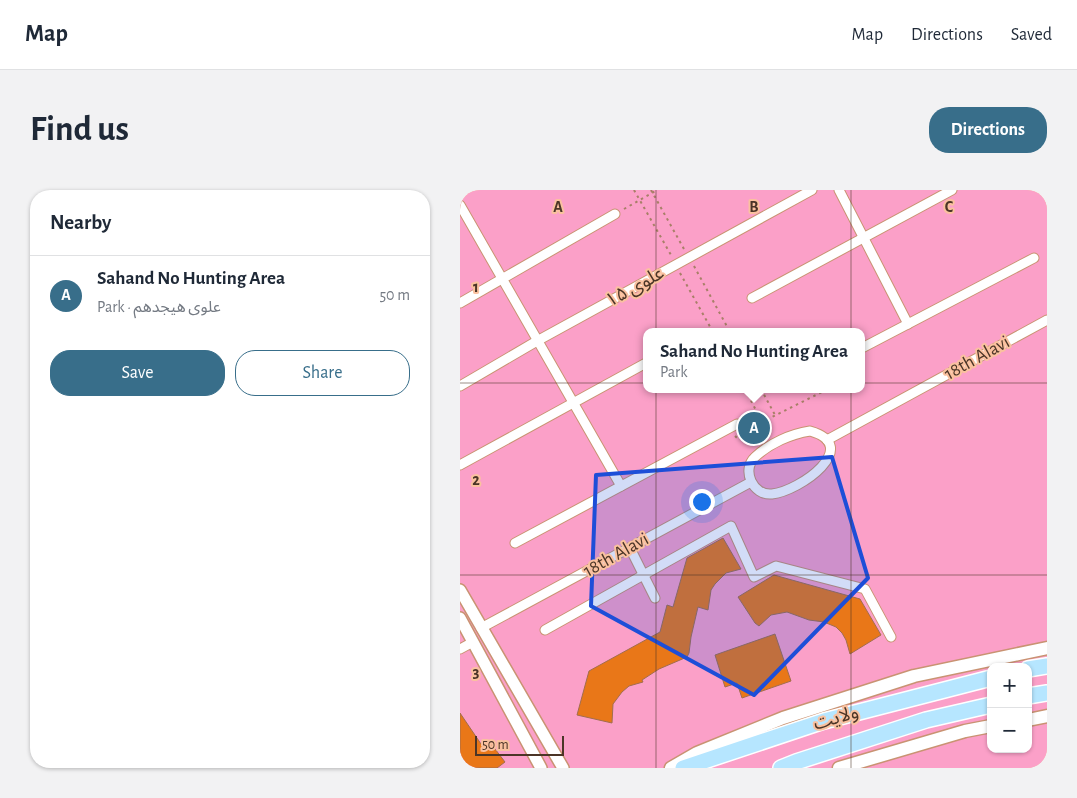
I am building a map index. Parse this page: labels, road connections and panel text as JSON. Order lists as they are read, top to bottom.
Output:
{
  "streets": {
    "main road": ["ولایت"],
    "street": ["علوی ۱۵", "18th Alavi"]
  },
  "scale_bar": "50 m",
  "page": {
    "header": "Map",
    "nav": ["Map", "Directions", "Saved"],
    "buttons": [
      "Directions",
      ["Save", "Share"]
    ],
    "title": "Find us",
    "heading": "Nearby",
    "list": [
      {
        "mark": "A",
        "name": "Sahand No Hunting Area",
        "note": "Park · علوی هیجدهم",
        "value": "50 m"
      }
    ],
    "popup": ["Sahand No Hunting Area", "Park"],
    "pins": "A",
    "map_buttons": ["+", "−"],
    "scale": "50 m"
  },
  "grid": {
    "columns": ["A", "B", "C"],
    "rows": ["1", "2", "3"]
  }
}
